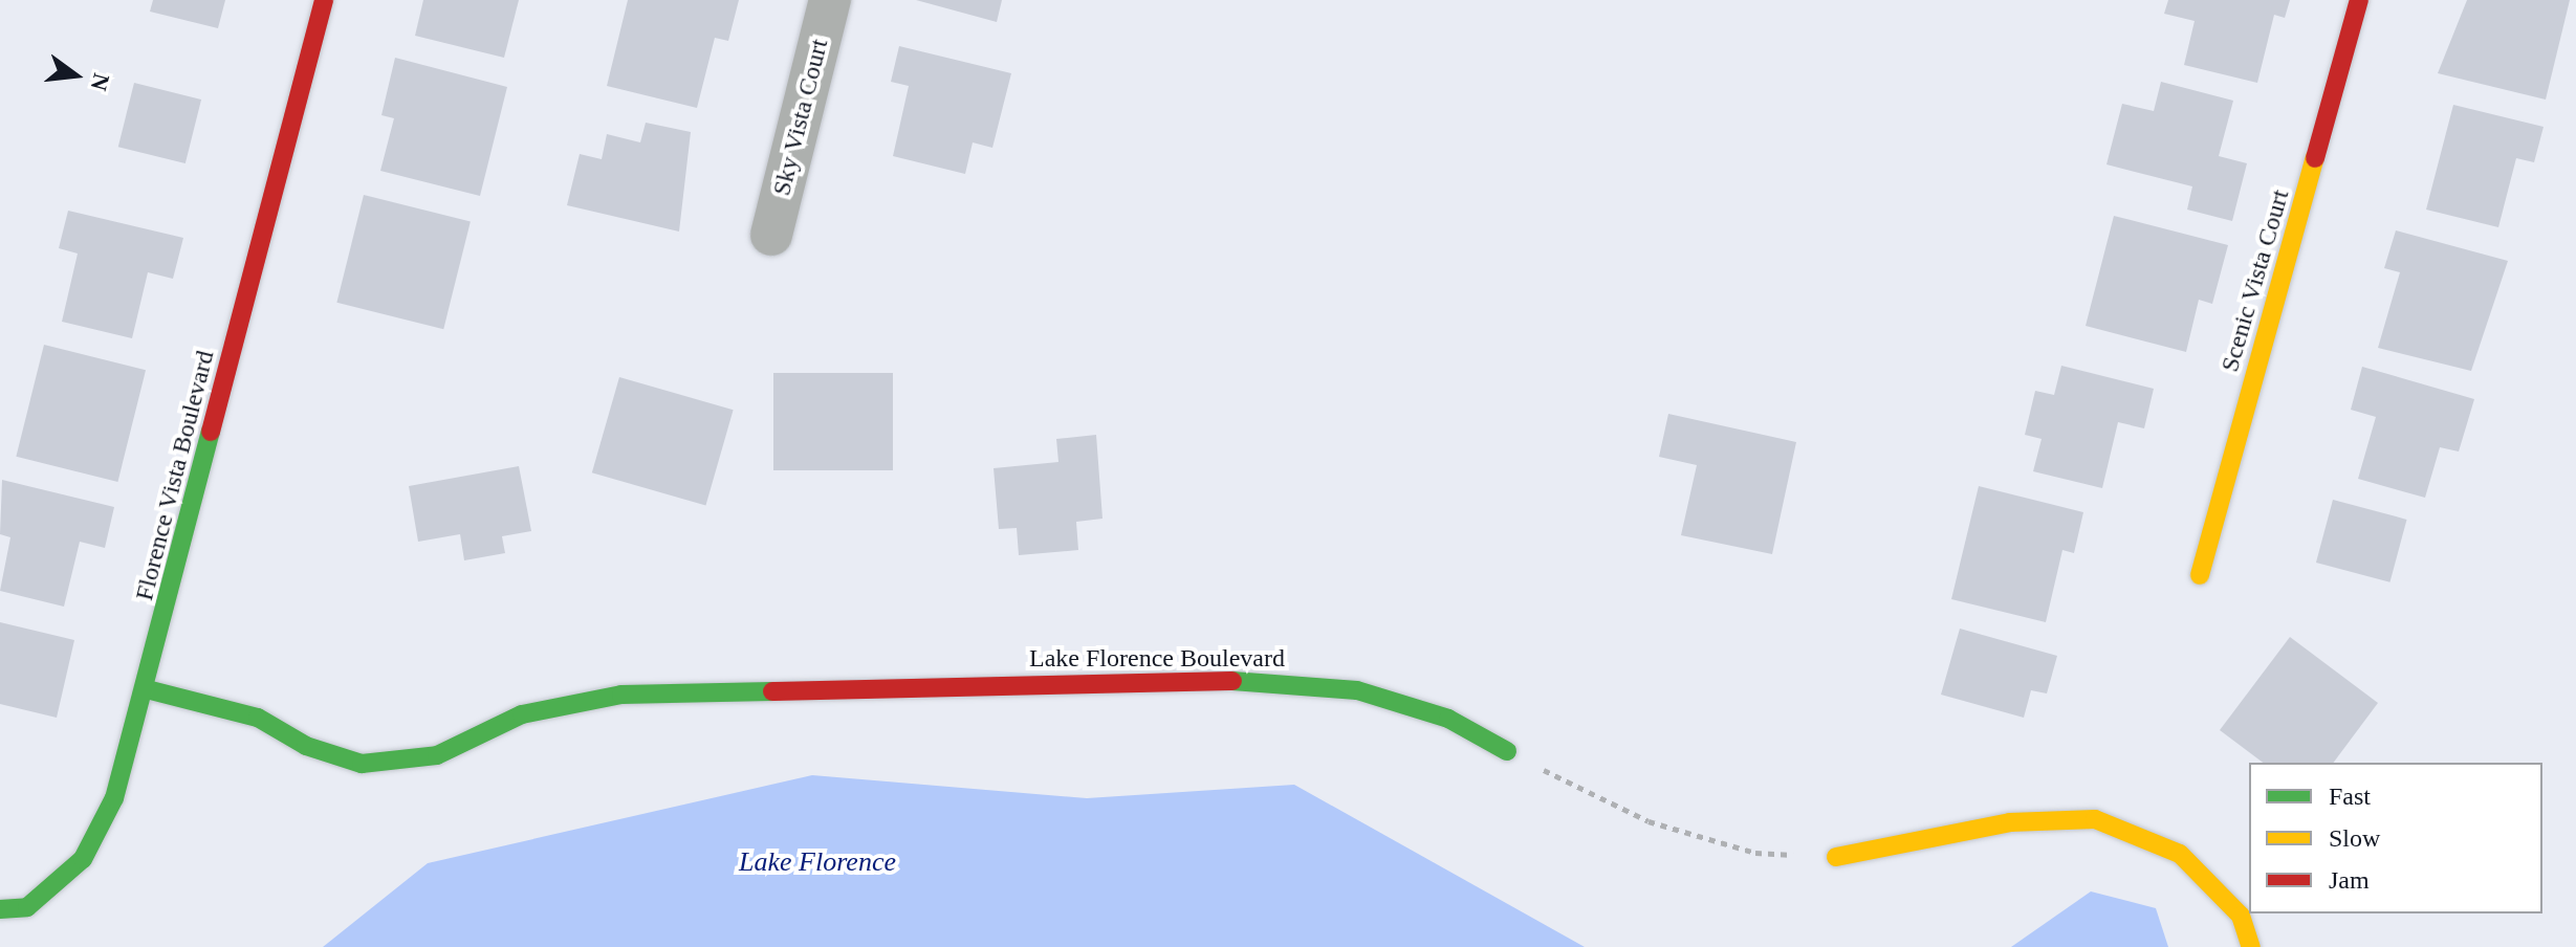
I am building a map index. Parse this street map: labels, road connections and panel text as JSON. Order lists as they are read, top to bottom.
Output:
{
  "streets": {
    "street": [
      "Sky Vista Court",
      "Scenic Vista Court",
      "Florence Vista Boulevard",
      "Lake Florence Boulevard"
    ]
  },
  "crossings": [
    ["Florence Vista Boulevard", "Lake Florence Boulevard"]
  ],
  "water": ["Lake Florence"],
  "legend": ["Fast", "Slow", "Jam"],
  "north": "right"
}
